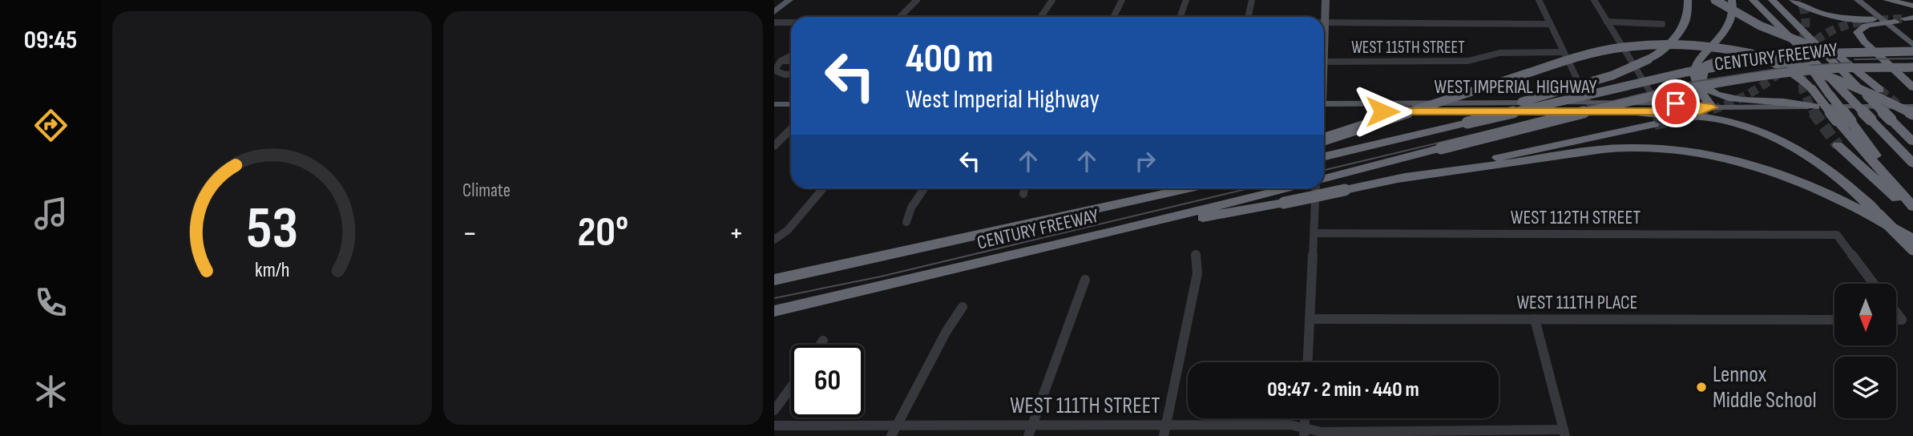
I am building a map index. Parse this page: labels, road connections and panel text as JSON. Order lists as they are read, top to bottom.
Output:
{
  "streets": {
    "highway": ["CENTURY FREEWAY"],
    "main road": ["WEST IMPERIAL HIGHWAY"],
    "street": [
      "WEST 115TH STREET",
      "WEST 112TH STREET",
      "WEST 111TH PLACE",
      "WEST 111TH STREET"
    ]
  },
  "places": ["Lennox Middle School"],
  "north": "bottom",
  "page": {
    "tabs": "09:45",
    "tile": "Climate",
    "turn": ["400 m", "West Imperial Highway"],
    "heat": ["−", "20°", "+"],
    "limit": "60",
    "trip": "09:47 · 2 min · 440 m",
    "gauge": ["53", "km/h"]
  }
}
